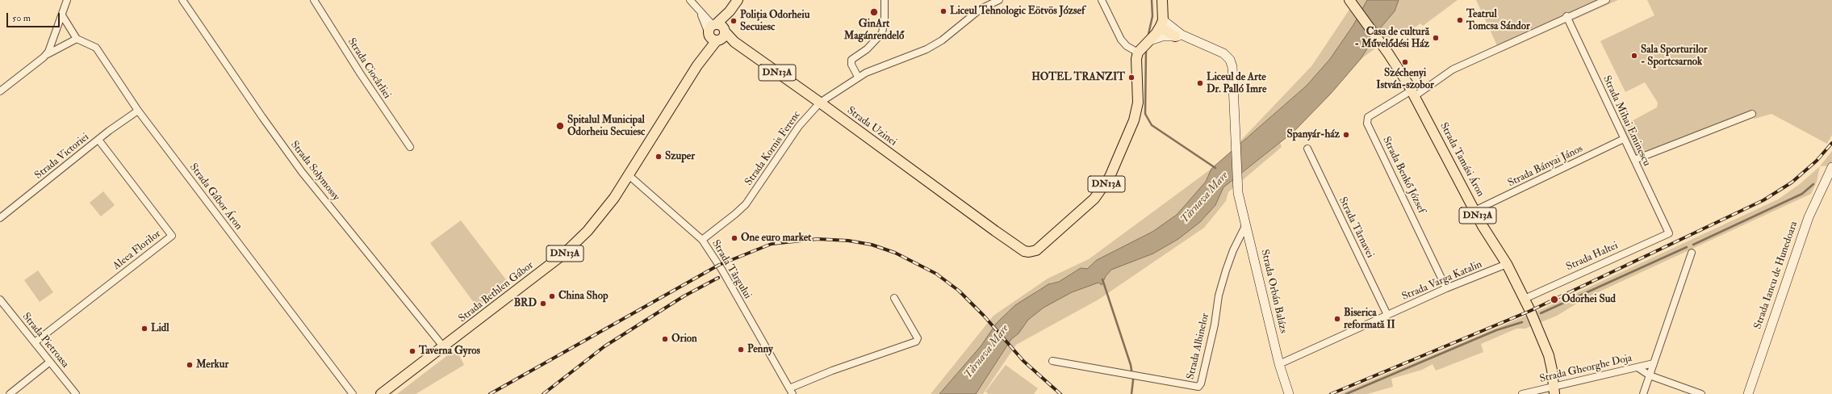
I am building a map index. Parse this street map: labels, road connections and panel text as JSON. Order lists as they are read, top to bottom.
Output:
{
  "streets": {
    "main road": [
      "DN13A",
      "Strada Uzinei",
      "Strada Tamási Áron",
      "Strada Iancu de Hunedoara",
      "Strada Orbán Balázs",
      "Strada Bethlen Gábor"
    ],
    "street": [
      "Strada Ciocârliei",
      "Strada Mihai Eminescu",
      "Strada Kornis Ferenc",
      "Strada Victoriei",
      "Strada Bányai János",
      "Strada Solymossy",
      "Strada Benkő József",
      "Strada Gábor Áron",
      "Strada Târnavei",
      "Aleea Florilor",
      "Strada Haltei",
      "Strada Târgului",
      "Strada Varga Katalin",
      "Strada Pietroasa",
      "Strada Albinelor",
      "Strada Gheorghe Doja"
    ]
  },
  "crossings": [
    ["DN13A", "Strada Uzinei"],
    ["DN13A", "Strada Bethlen Gábor"],
    ["Strada Mihai Eminescu", "Strada Bányai János"],
    ["Strada Mihai Eminescu", "Strada Haltei"],
    ["Strada Uzinei", "Strada Kornis Ferenc"],
    ["Strada Kornis Ferenc", "Strada Târgului"],
    ["Strada Victoriei", "Strada Gábor Áron"],
    ["Strada Victoriei", "Aleea Florilor"],
    ["Strada Tamási Áron", "Strada Bányai János"],
    ["Strada Tamási Áron", "Strada Benkő József"],
    ["Strada Tamási Áron", "Strada Haltei"],
    ["Strada Tamási Áron", "Strada Varga Katalin"],
    ["Strada Tamási Áron", "Strada Gheorghe Doja"],
    ["Strada Solymossy", "Strada Bethlen Gábor"],
    ["Strada Benkő József", "Strada Varga Katalin"],
    ["Strada Târnavei", "Strada Varga Katalin"],
    ["Aleea Florilor", "Strada Pietroasa"],
    ["Strada Târgului", "Strada Bethlen Gábor"],
    ["Strada Varga Katalin", "Strada Orbán Balázs"],
    ["Strada Orbán Balázs", "Strada Albinelor"]
  ],
  "water": ["Târnava Mare"],
  "places": [
    "Liceul Tehnologic Eötvös József",
    "GinArt Magánrendelő",
    "Teatrul Tomcsa Sándor",
    "Poliția Odorheiu Secuiesc",
    "Casa de cultură - Művelődési Ház",
    "Sala Sporturilor - Sportcsarnok",
    "Széchenyi István-szobor",
    "HOTEL TRANZIT",
    "Liceul de Arte Dr. Palló Imre",
    "Spitalul Municipal Odorheiu Secuiesc",
    "Spanyár-ház",
    "Szuper",
    "One euro market",
    "China Shop",
    "Odorhei Sud",
    "BRD",
    "Biserica reformată II",
    "Lidl",
    "Orion",
    "Penny",
    "Taverna Gyros",
    "Merkur"
  ],
  "scale_bar": "50 m"
}
